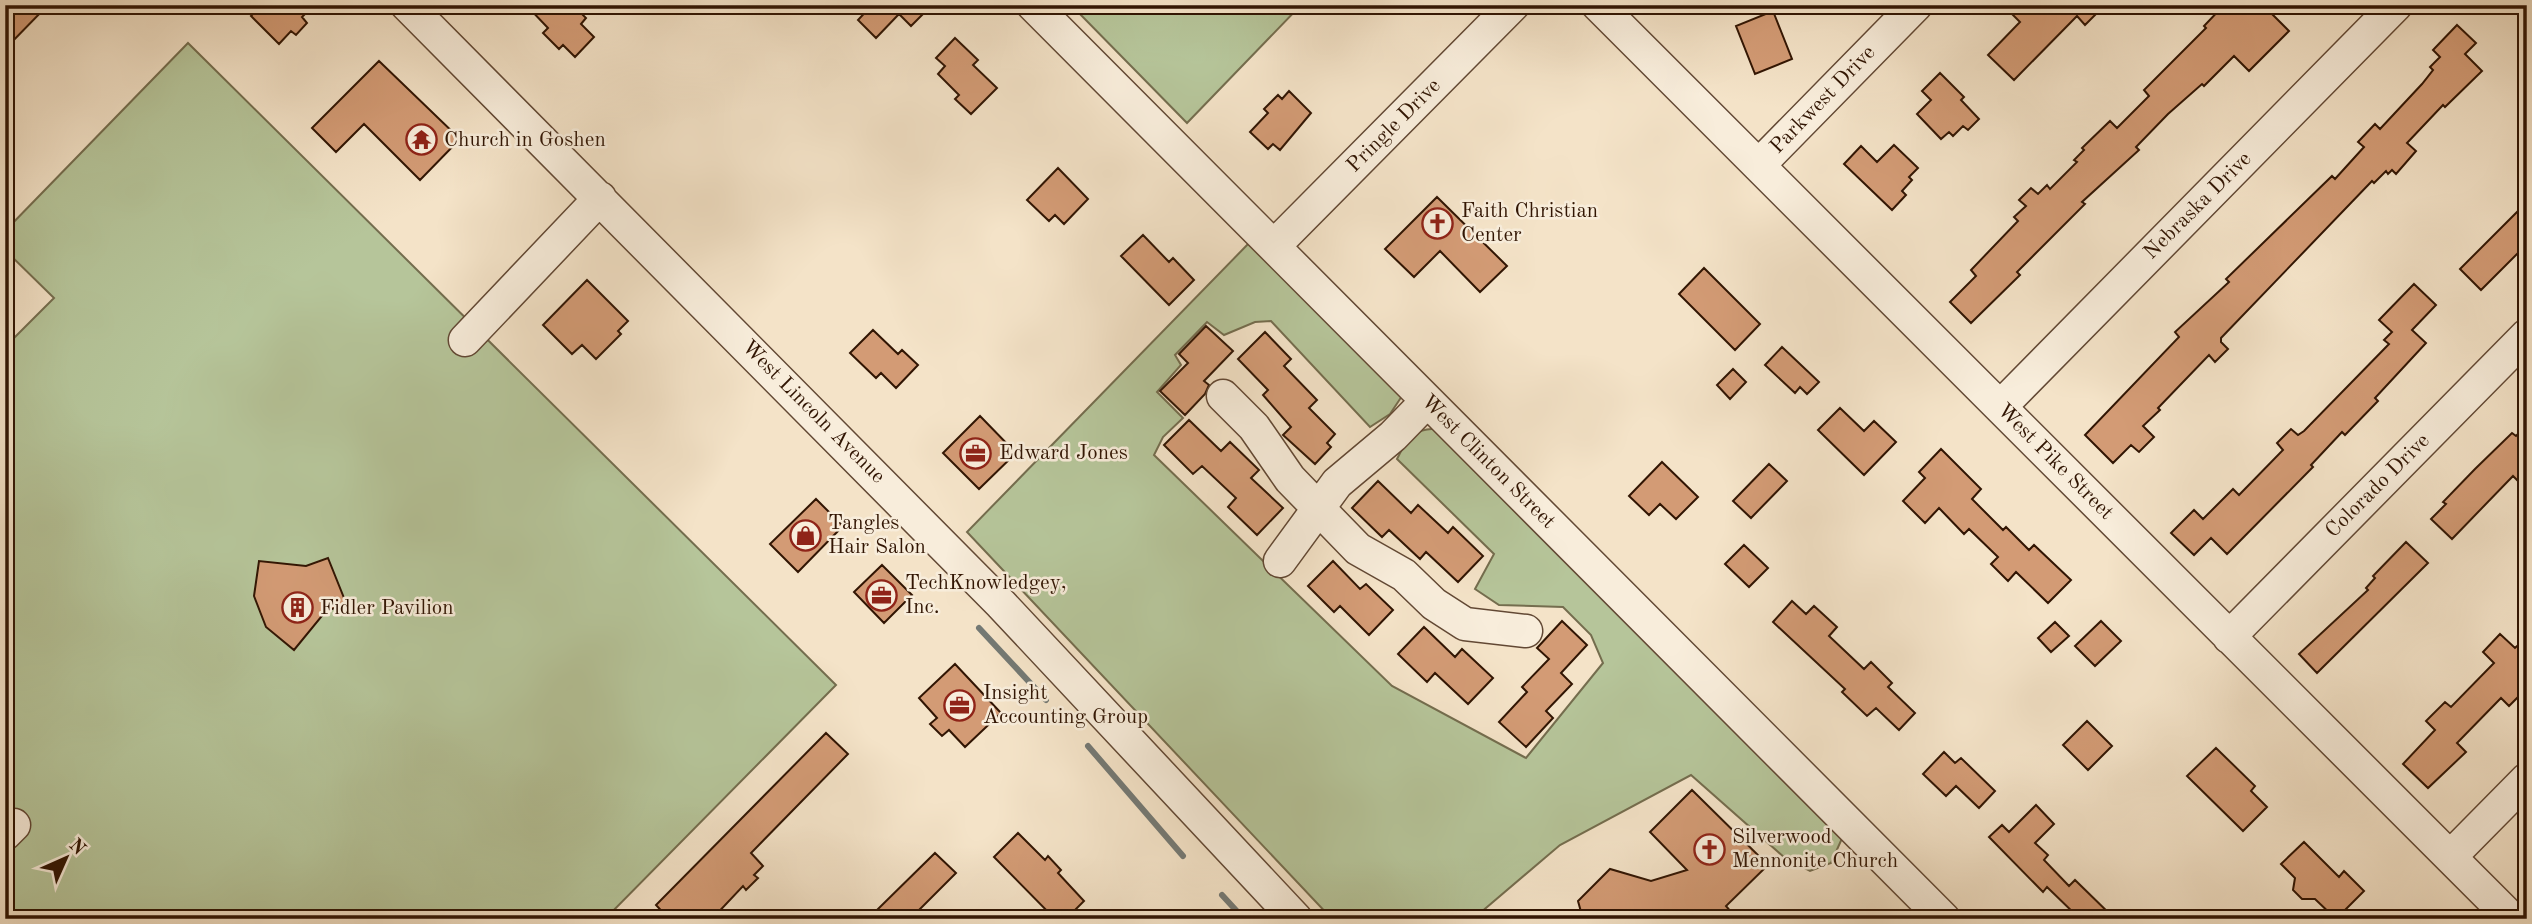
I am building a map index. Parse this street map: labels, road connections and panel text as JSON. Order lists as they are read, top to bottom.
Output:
{
  "streets": {
    "street": [
      "Parkwest Drive",
      "Pringle Drive",
      "Nebraska Drive",
      "West Lincoln Avenue",
      "West Clinton Street",
      "West Pike Street",
      "Colorado Drive"
    ]
  },
  "crossings": [
    ["Parkwest Drive", "West Pike Street"],
    ["Pringle Drive", "West Clinton Street"],
    ["Nebraska Drive", "West Pike Street"],
    ["West Pike Street", "Colorado Drive"]
  ],
  "places": {
    "temple": ["Church in Goshen"],
    "church": ["Faith Christian Center", "Silverwood Mennonite Church"],
    "office": ["Edward Jones", "TechKnowledgey, Inc.", "Insight Accounting Group"],
    "shop": ["Tangles Hair Salon"],
    "building": ["Fidler Pavilion"]
  },
  "north": "top right"
}
